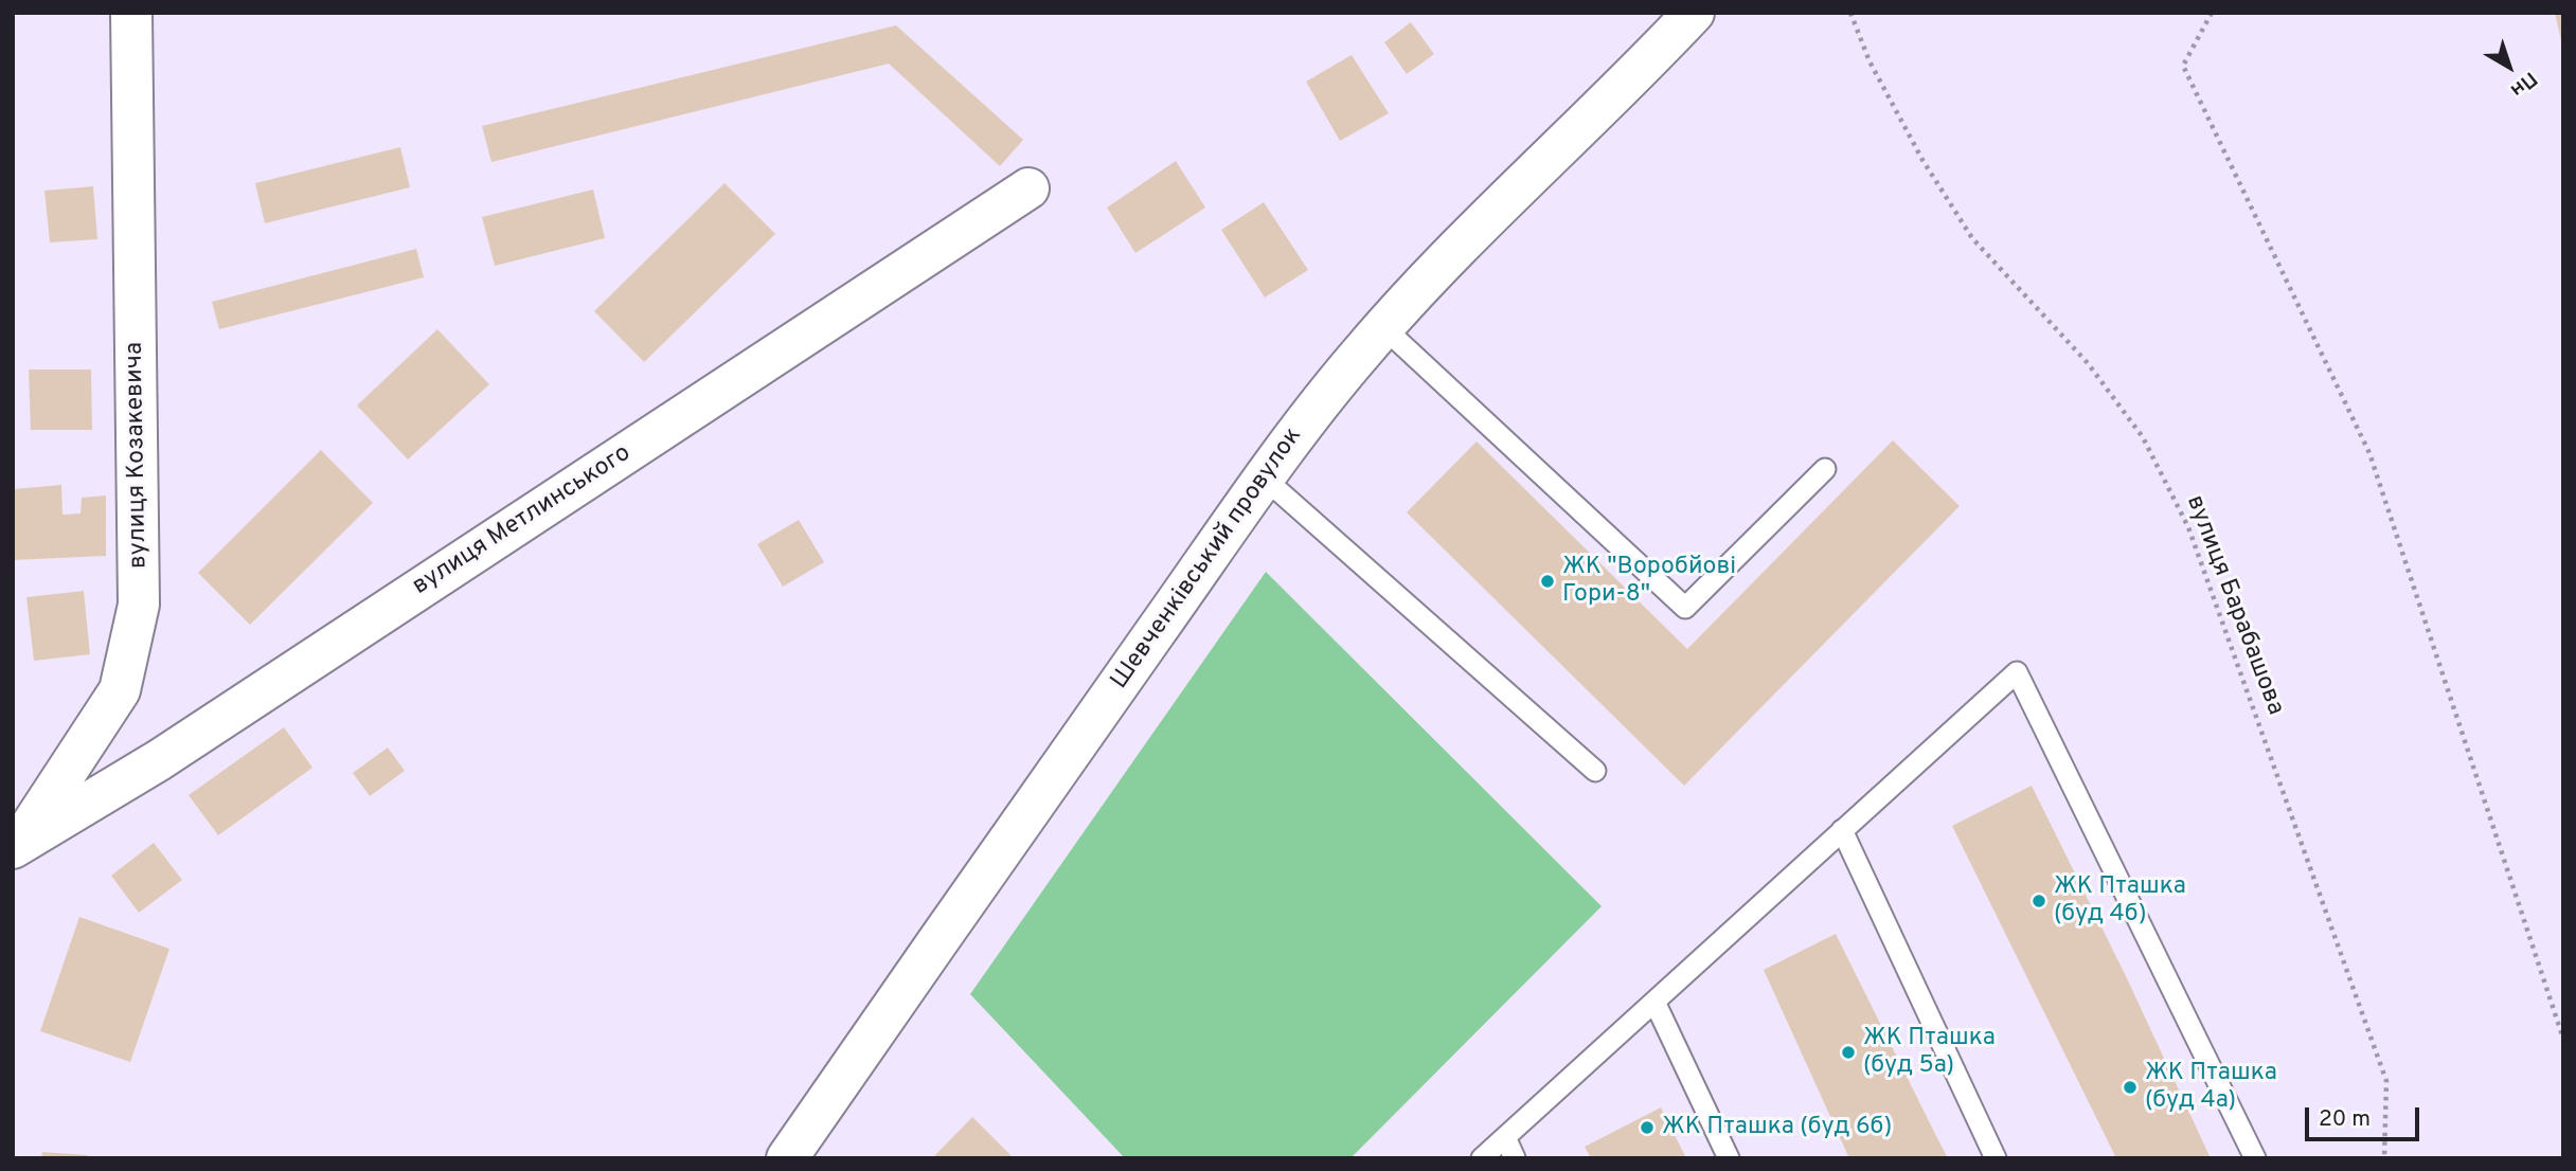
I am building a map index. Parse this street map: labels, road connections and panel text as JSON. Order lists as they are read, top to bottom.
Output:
{
  "streets": {
    "street": ["вулиця Козакевича", "вулиця Метлинського", "Шевченківський провулок"],
    "path": ["вулиця Барабашова"]
  },
  "crossings": [
    ["вулиця Козакевича", "вулиця Метлинського"]
  ],
  "places": [
    "ЖК \"Воробйові Гори-8\"",
    "ЖК Пташка (буд 4б)",
    "ЖК Пташка (буд 5а)",
    "ЖК Пташка (буд 4а)",
    "ЖК Пташка (буд 6б)"
  ],
  "scale_bar": "20 m",
  "north": "bottom right"
}
